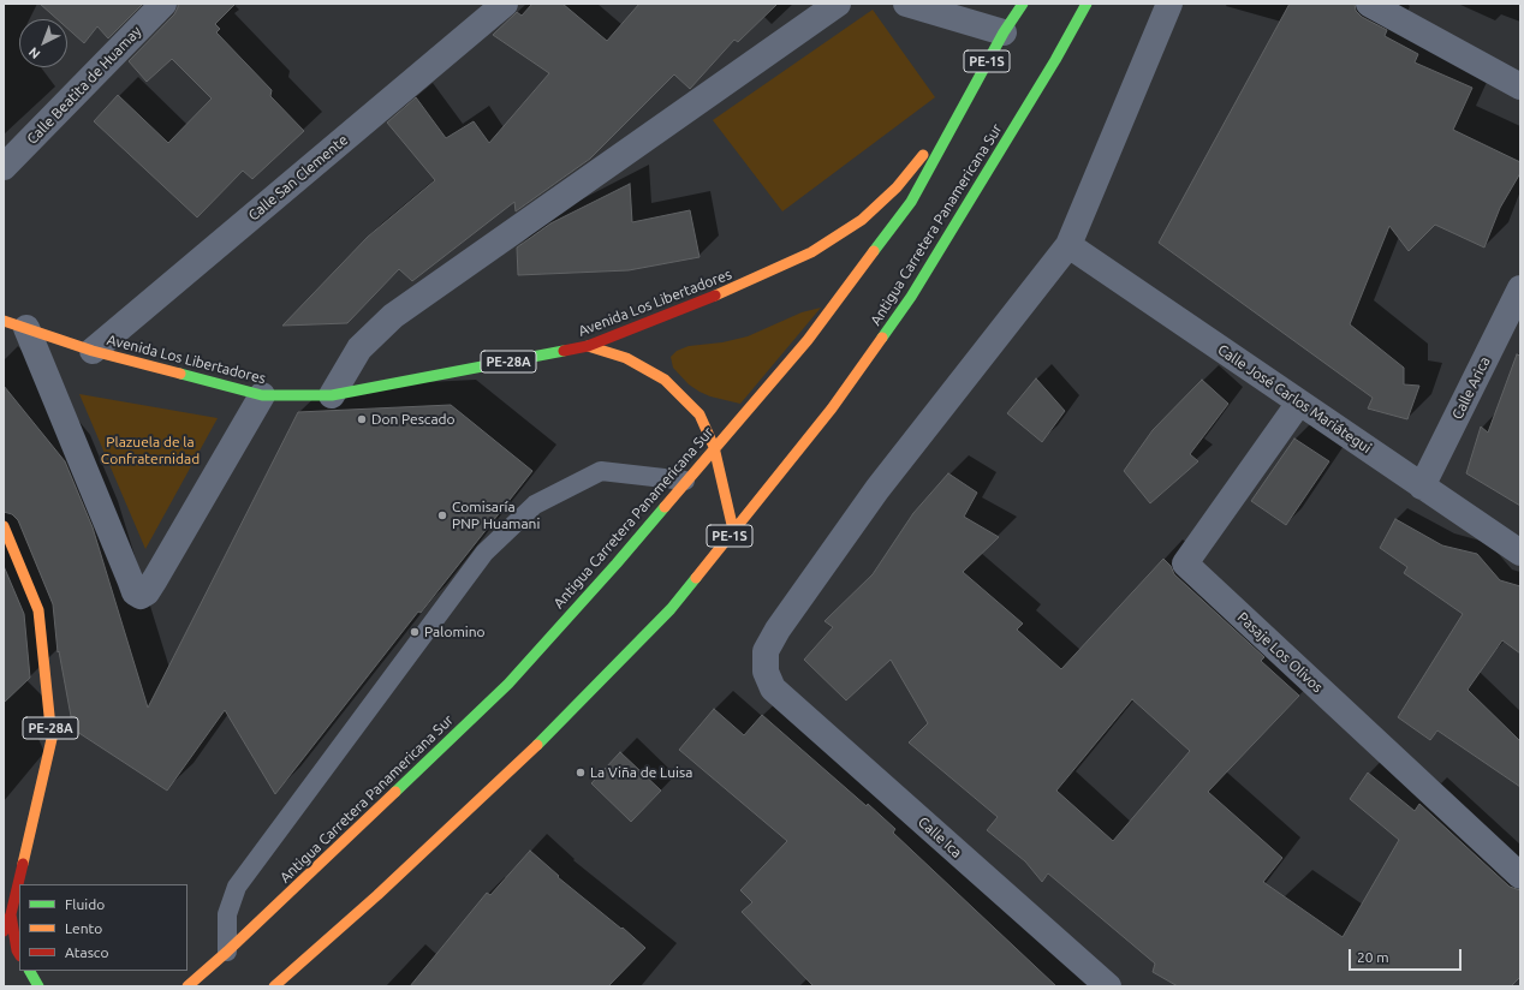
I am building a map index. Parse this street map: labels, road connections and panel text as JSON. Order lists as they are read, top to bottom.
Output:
{
  "streets": {
    "highway": [
      "PE-1S",
      "Antigua Carretera Panamericana Sur",
      "Avenida Los Libertadores",
      "PE-28A"
    ],
    "street": [
      "Calle Beatita de Huamay",
      "Calle San Clemente",
      "Calle Arica",
      "Calle José Carlos Mariátegui",
      "Pasaje Los Olivos",
      "Calle Ica"
    ]
  },
  "crossings": [
    ["Calle San Clemente", "Avenida Los Libertadores"],
    ["Antigua Carretera Panamericana Sur", "Avenida Los Libertadores"],
    ["Antigua Carretera Panamericana Sur", "PE-28A"],
    ["Avenida Los Libertadores", "PE-28A"],
    ["Calle Arica", "Calle José Carlos Mariátegui"],
    ["Calle José Carlos Mariátegui", "Pasaje Los Olivos"],
    ["Calle José Carlos Mariátegui", "Calle Ica"]
  ],
  "parks": ["Plazuela de la Confraternidad"],
  "places": [
    "Don Pescado",
    "Comisaría PNP Huamani",
    "Palomino",
    "La Viña de Luisa"
  ],
  "legend": ["Fluido", "Lento", "Atasco"],
  "scale_bar": "20 m",
  "north": "bottom left"
}
